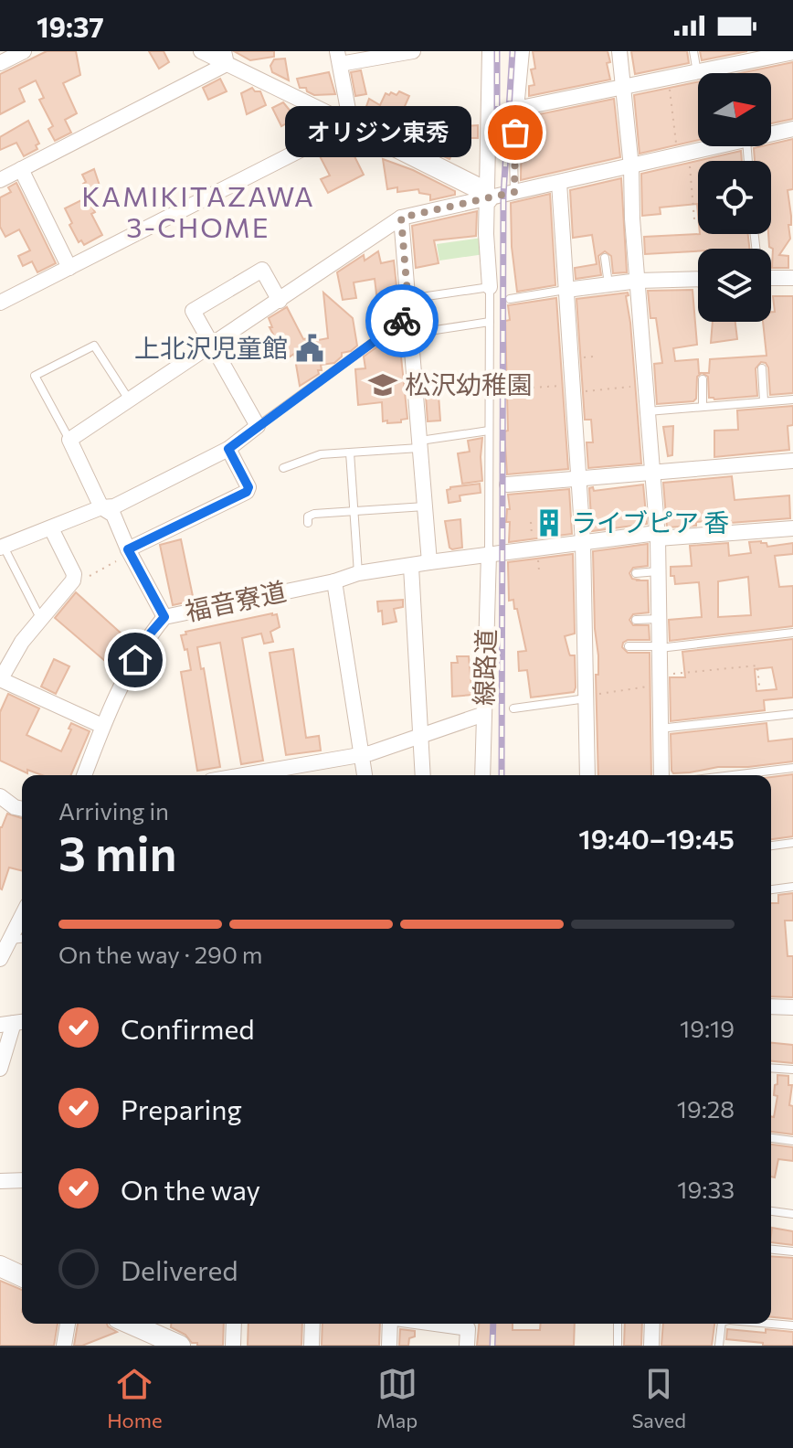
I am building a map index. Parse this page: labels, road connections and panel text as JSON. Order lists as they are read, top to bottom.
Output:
{
  "streets": {
    "street": ["福音寮道", "線路道"]
  },
  "crossings": [
    ["福音寮道", "線路道"]
  ],
  "districts": ["KAMIKITAZAWA 3-CHOME"],
  "places": {
    "other": ["オリジン東秀"],
    "public building": ["上北沢児童館"],
    "school or university": ["松沢幼稚園"],
    "building": ["ライブピア 香"]
  },
  "north": "right",
  "page": {
    "status": "19:37",
    "bubble": "オリジン東秀",
    "heading": ["3 min", "Arriving in", "19:40–19:45"],
    "bar": "On the way · 290 m",
    "list": [
      ["Confirmed", "19:19"],
      ["Preparing", "19:28"],
      ["On the way", "19:33"],
      "Delivered"
    ],
    "tabs": ["Home", "Map", "Saved"]
  }
}
